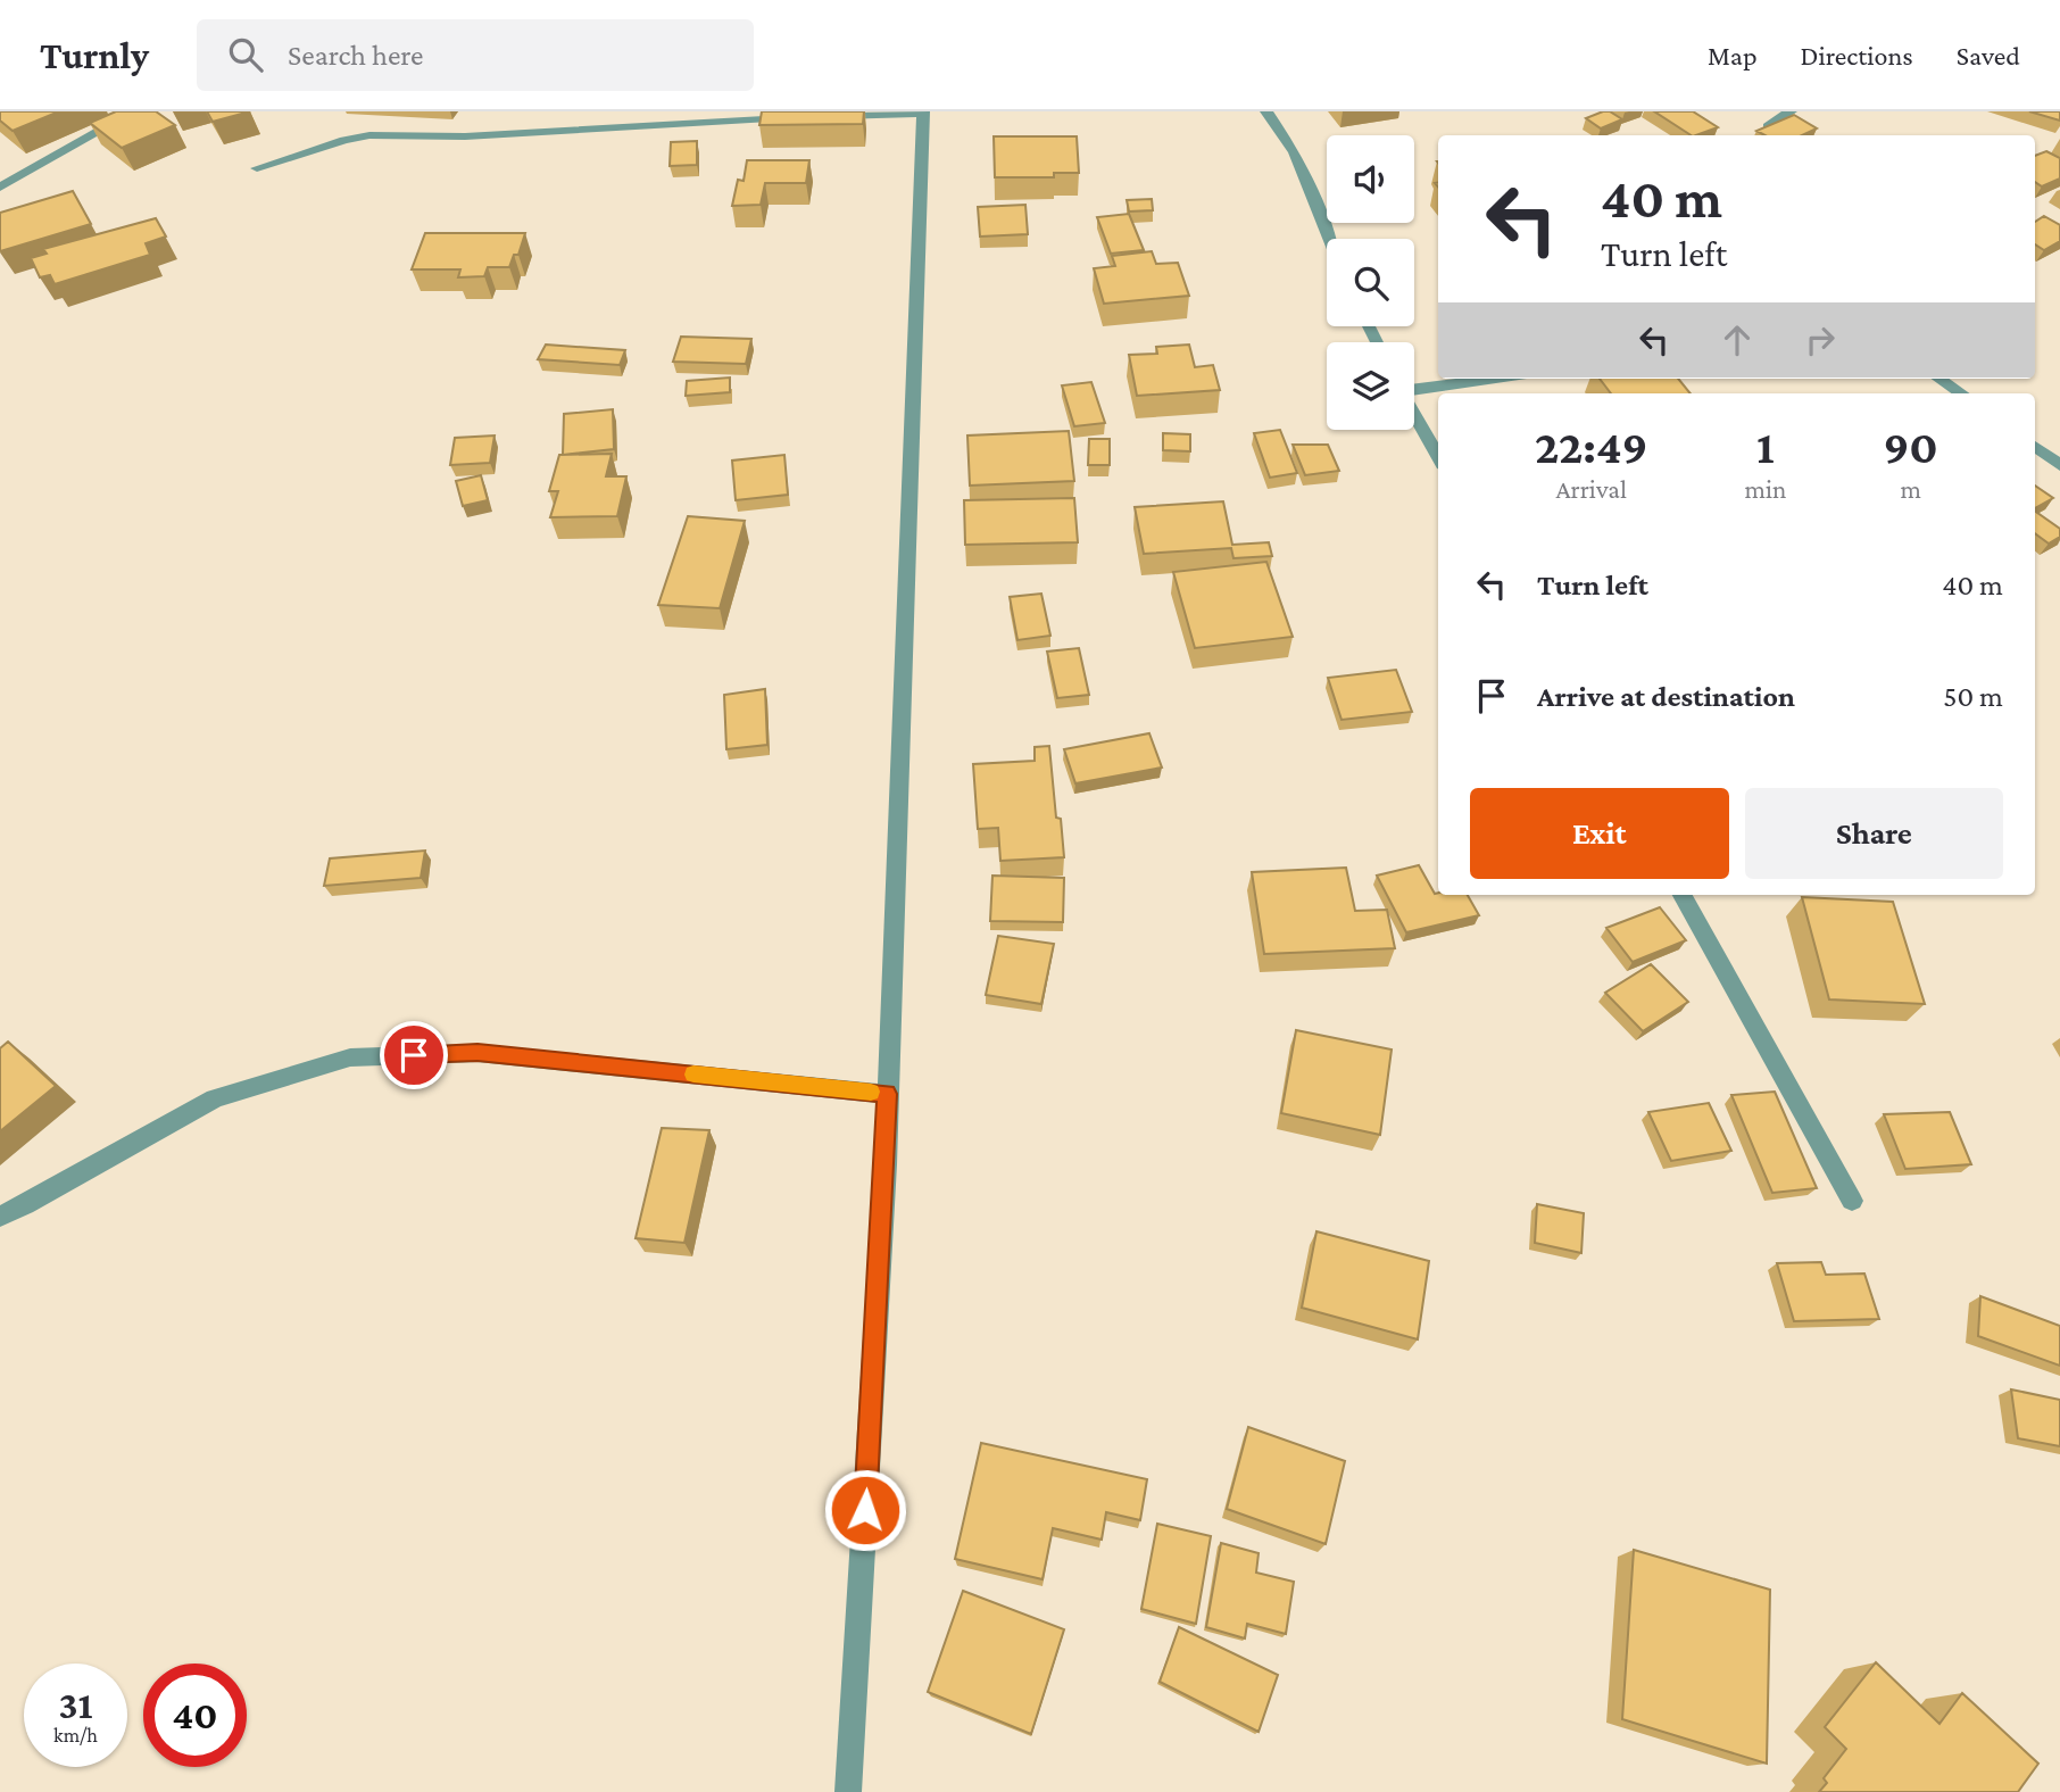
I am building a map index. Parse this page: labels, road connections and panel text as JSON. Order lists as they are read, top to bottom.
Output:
{
  "page": {
    "header": "Turnly",
    "search": "Search here",
    "nav": ["Map", "Directions", "Saved"],
    "turn": ["40 m", "Turn left"],
    "eta": [
      "22:49",
      "Arrival",
      "1",
      "min",
      "90",
      "m"
    ],
    "list": [
      {
        "name": "Turn left",
        "value": "40 m"
      },
      {
        "name": "Arrive at destination",
        "value": "50 m"
      }
    ],
    "buttons": ["Exit", "Share"],
    "speed": "31 km/h",
    "limit": "40"
  }
}
